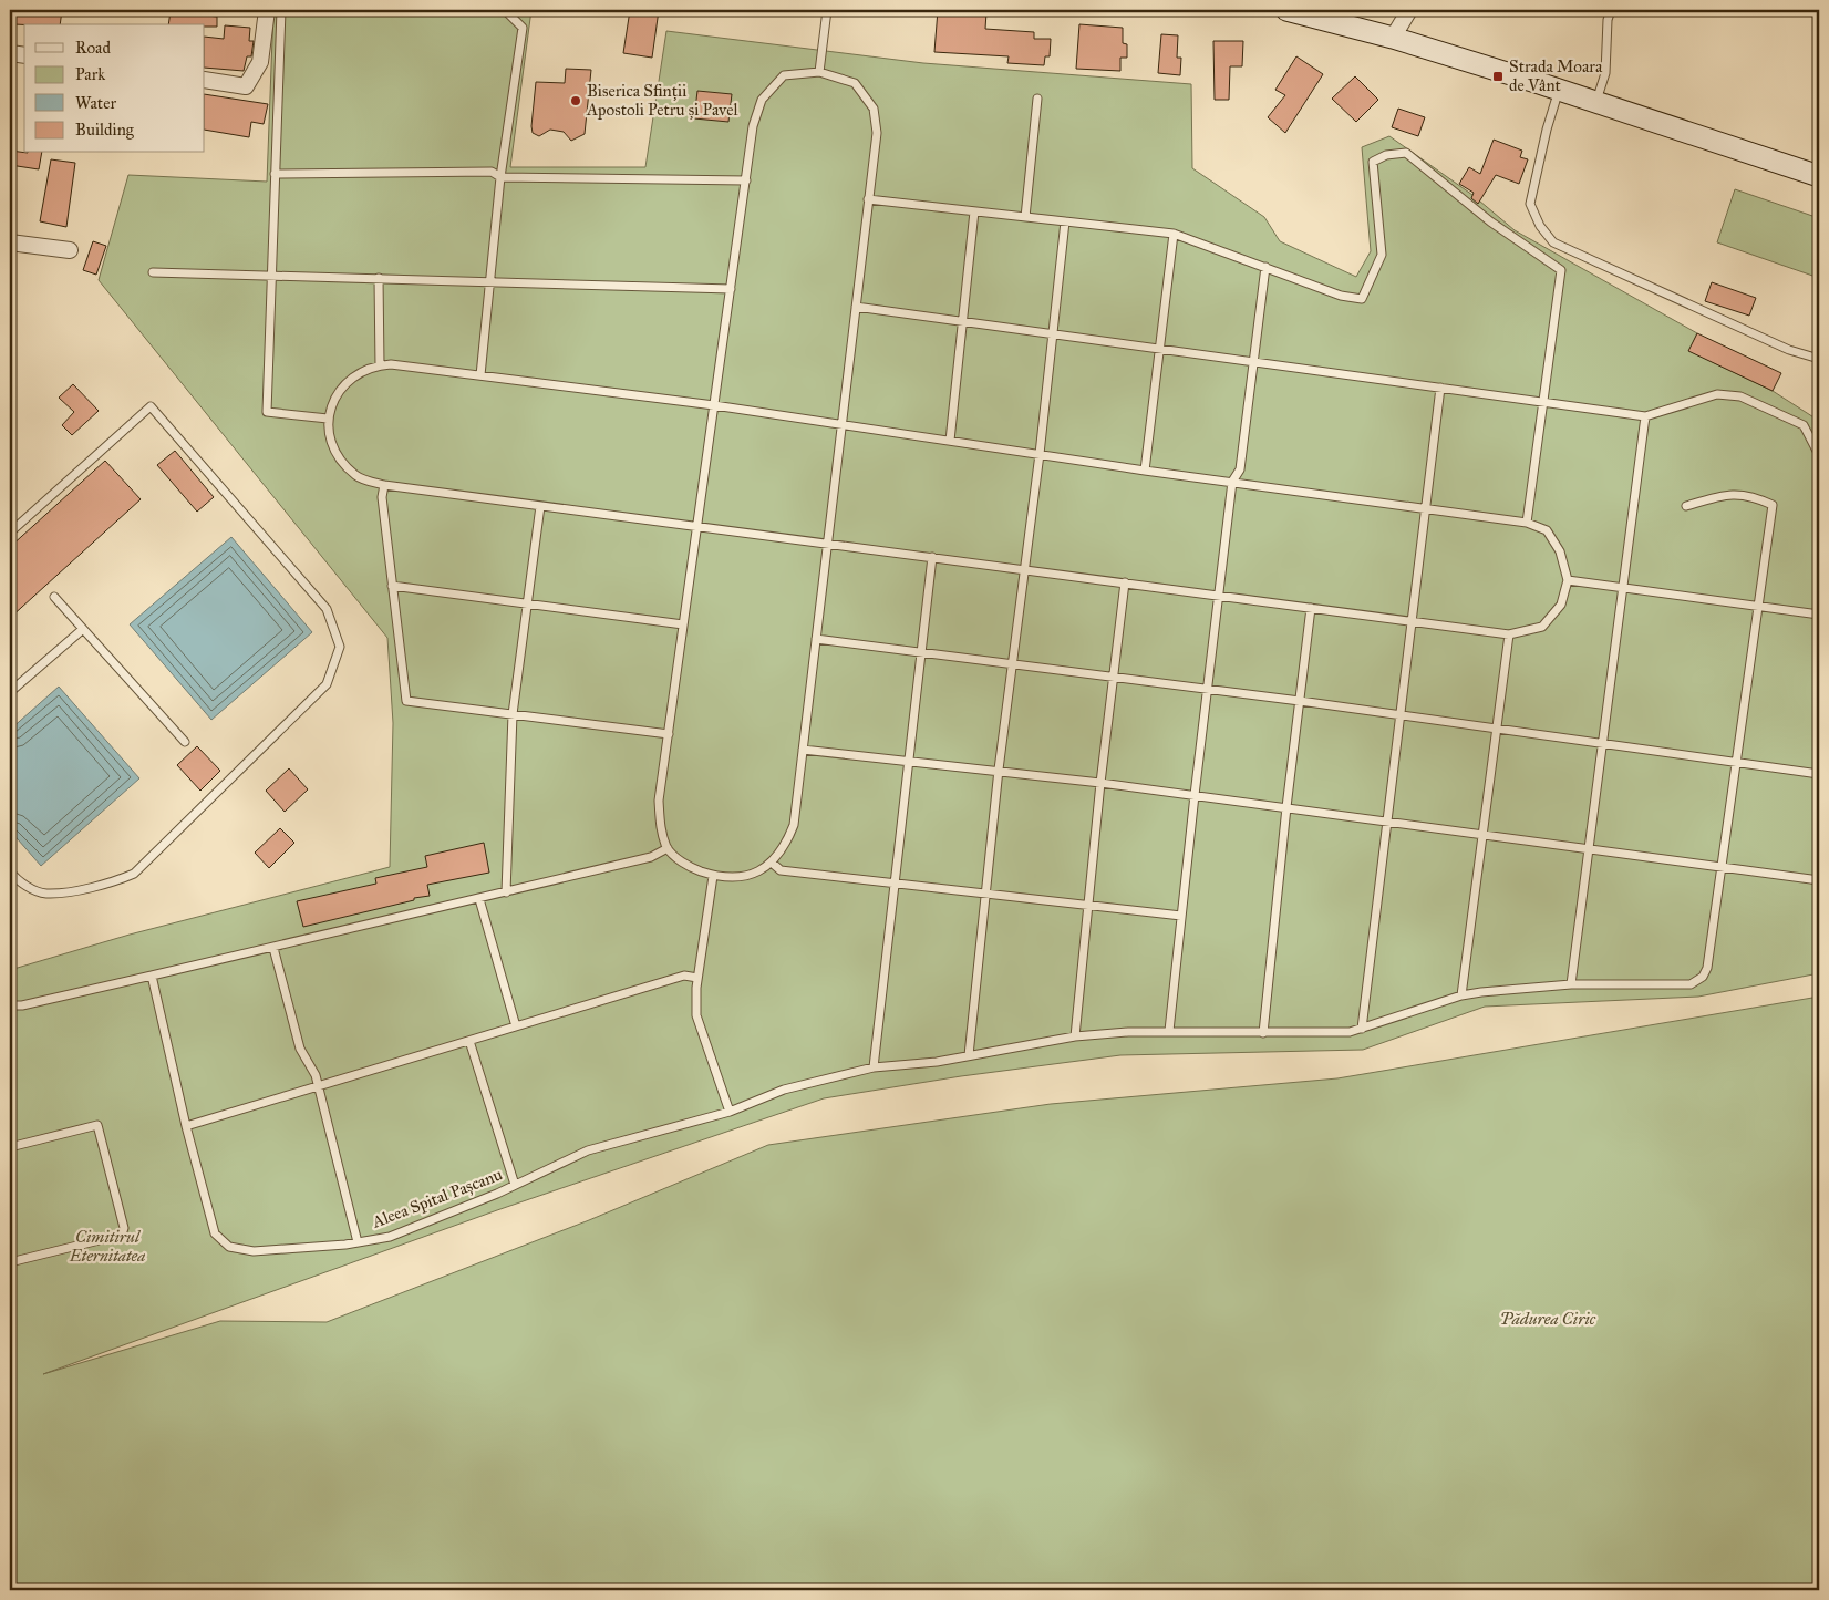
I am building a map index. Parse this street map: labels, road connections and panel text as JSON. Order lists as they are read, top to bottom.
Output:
{
  "streets": {
    "lane": ["Aleea Spital Pașcanu"]
  },
  "parks": ["Cimitirul Eternitatea", "Pădurea Ciric"],
  "places": {
    "transit": ["Strada Moara de Vânt"],
    "other": ["Biserica Sfinții Apostoli Petru și Pavel"]
  },
  "legend": [
    "Road",
    "Park",
    "Water",
    "Building"
  ]
}
